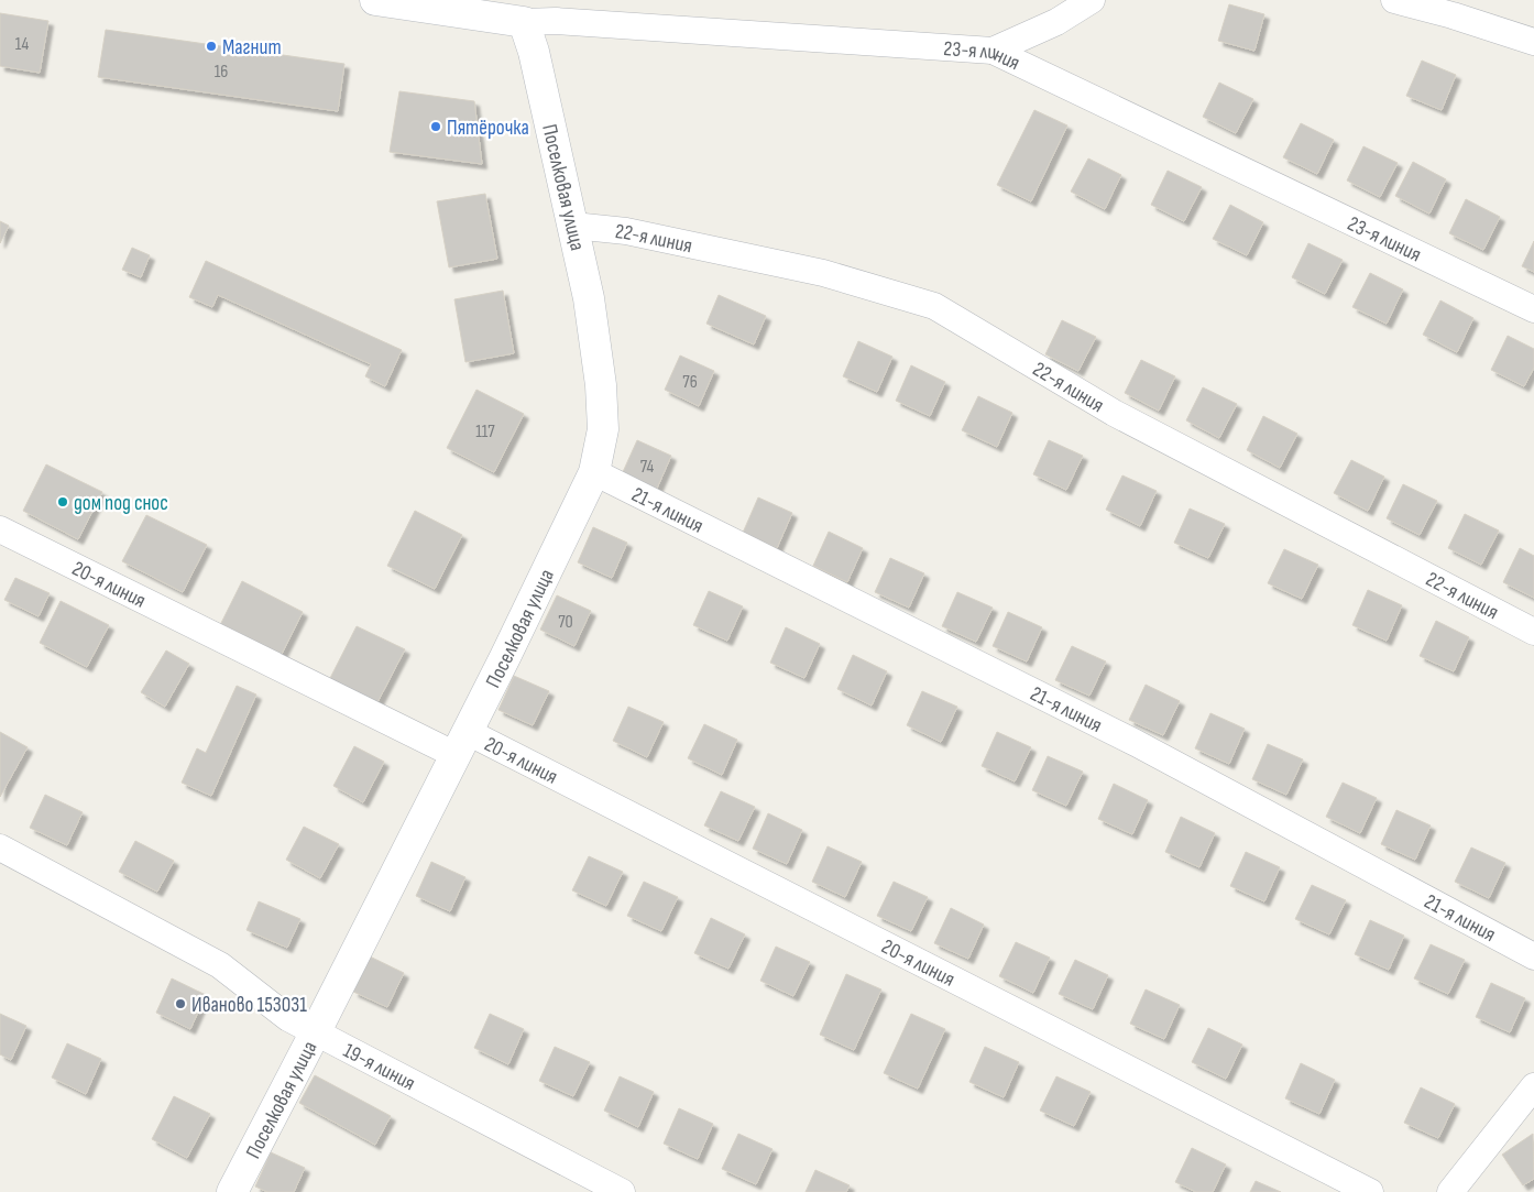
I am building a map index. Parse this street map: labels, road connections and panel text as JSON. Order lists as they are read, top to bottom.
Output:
{
  "streets": {
    "street": [
      "23-я линия",
      "Поселковая улица",
      "22-я линия",
      "21-я линия",
      "20-я линия",
      "19-я линия"
    ]
  },
  "crossings": [
    ["23-я линия", "Поселковая улица"],
    ["Поселковая улица", "22-я линия"],
    ["Поселковая улица", "21-я линия"],
    ["Поселковая улица", "20-я линия"],
    ["Поселковая улица", "19-я линия"]
  ],
  "places": [
    "Магнит",
    "Пятёрочка",
    "дом под снос",
    "Иваново 153031"
  ],
  "house_numbers": [
    "14",
    "16",
    "76",
    "117",
    "74",
    "70"
  ]
}
